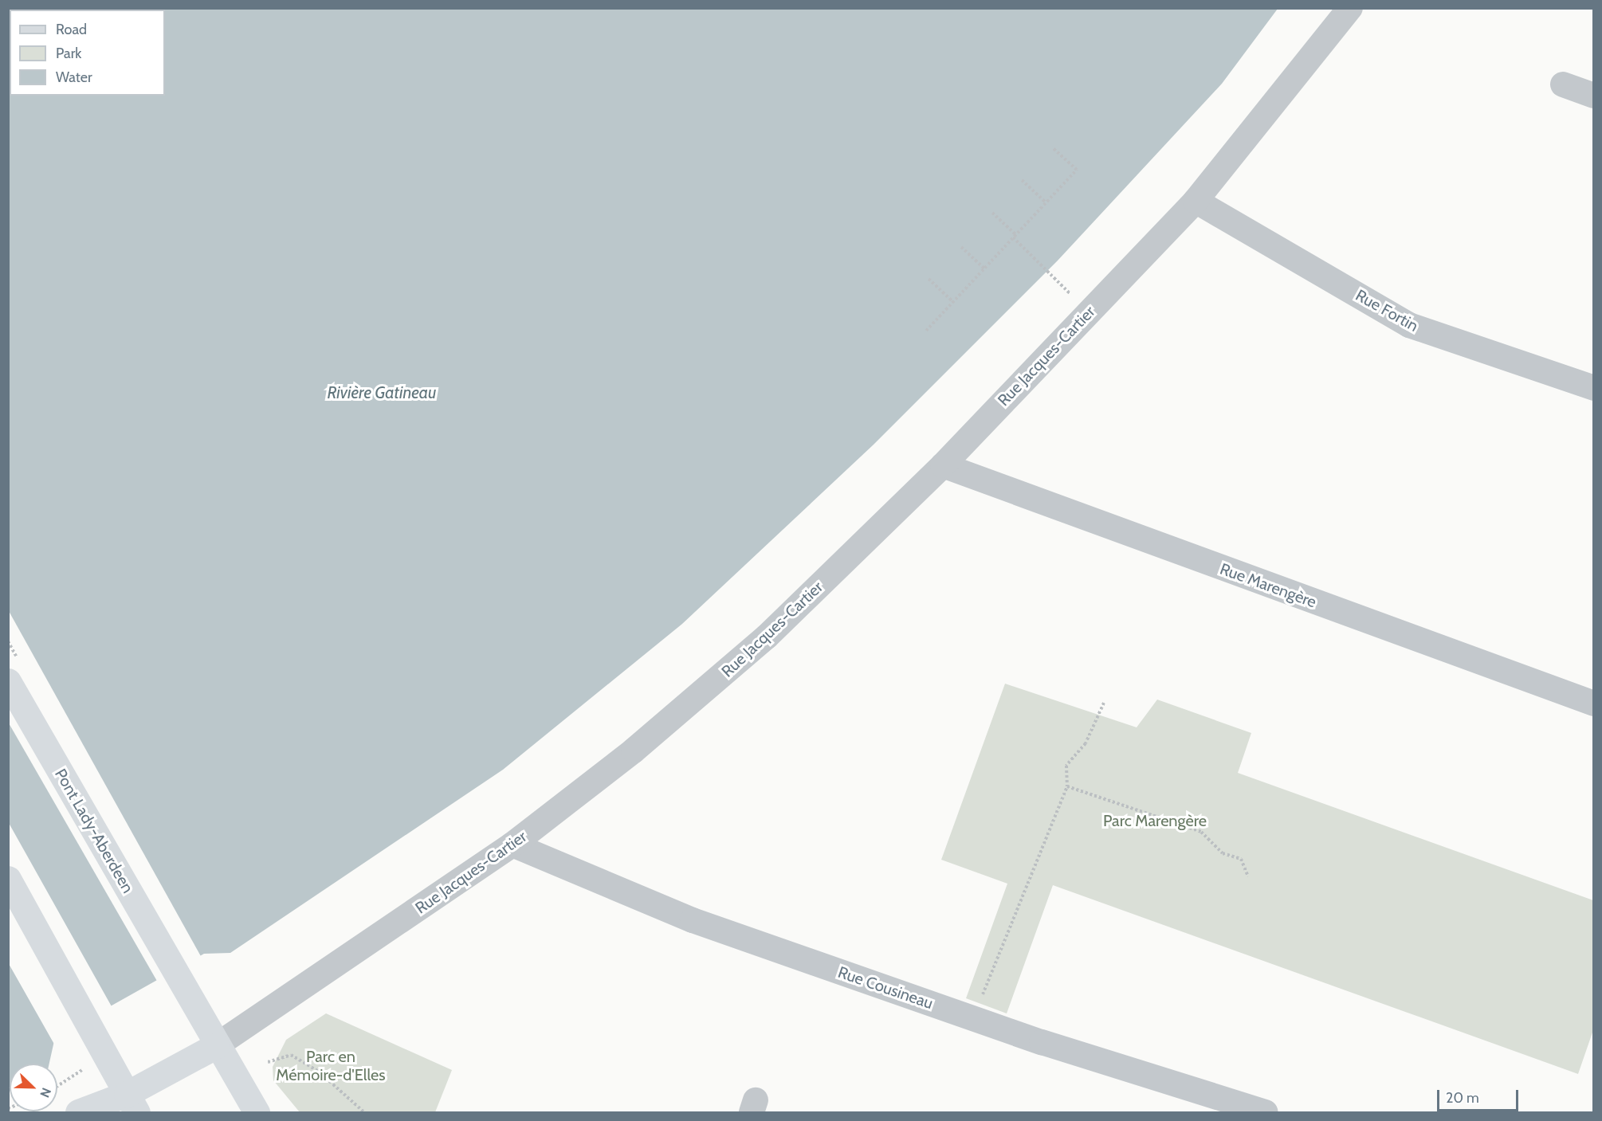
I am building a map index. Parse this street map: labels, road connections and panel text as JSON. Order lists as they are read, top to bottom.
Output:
{
  "streets": {
    "main road": ["Rue Jacques-Cartier", "Pont Lady-Aberdeen"],
    "street": ["Rue Fortin", "Rue Marengère", "Rue Cousineau"]
  },
  "crossings": [
    ["Rue Fortin", "Rue Jacques-Cartier"],
    ["Rue Jacques-Cartier", "Rue Marengère"],
    ["Rue Jacques-Cartier", "Pont Lady-Aberdeen"],
    ["Rue Jacques-Cartier", "Rue Cousineau"]
  ],
  "water": ["Rivière Gatineau"],
  "parks": ["Parc Marengère", "Parc en Mémoire-d'Elles"],
  "legend": ["Road", "Park", "Water"],
  "scale_bar": "20 m",
  "north": "bottom right"
}
